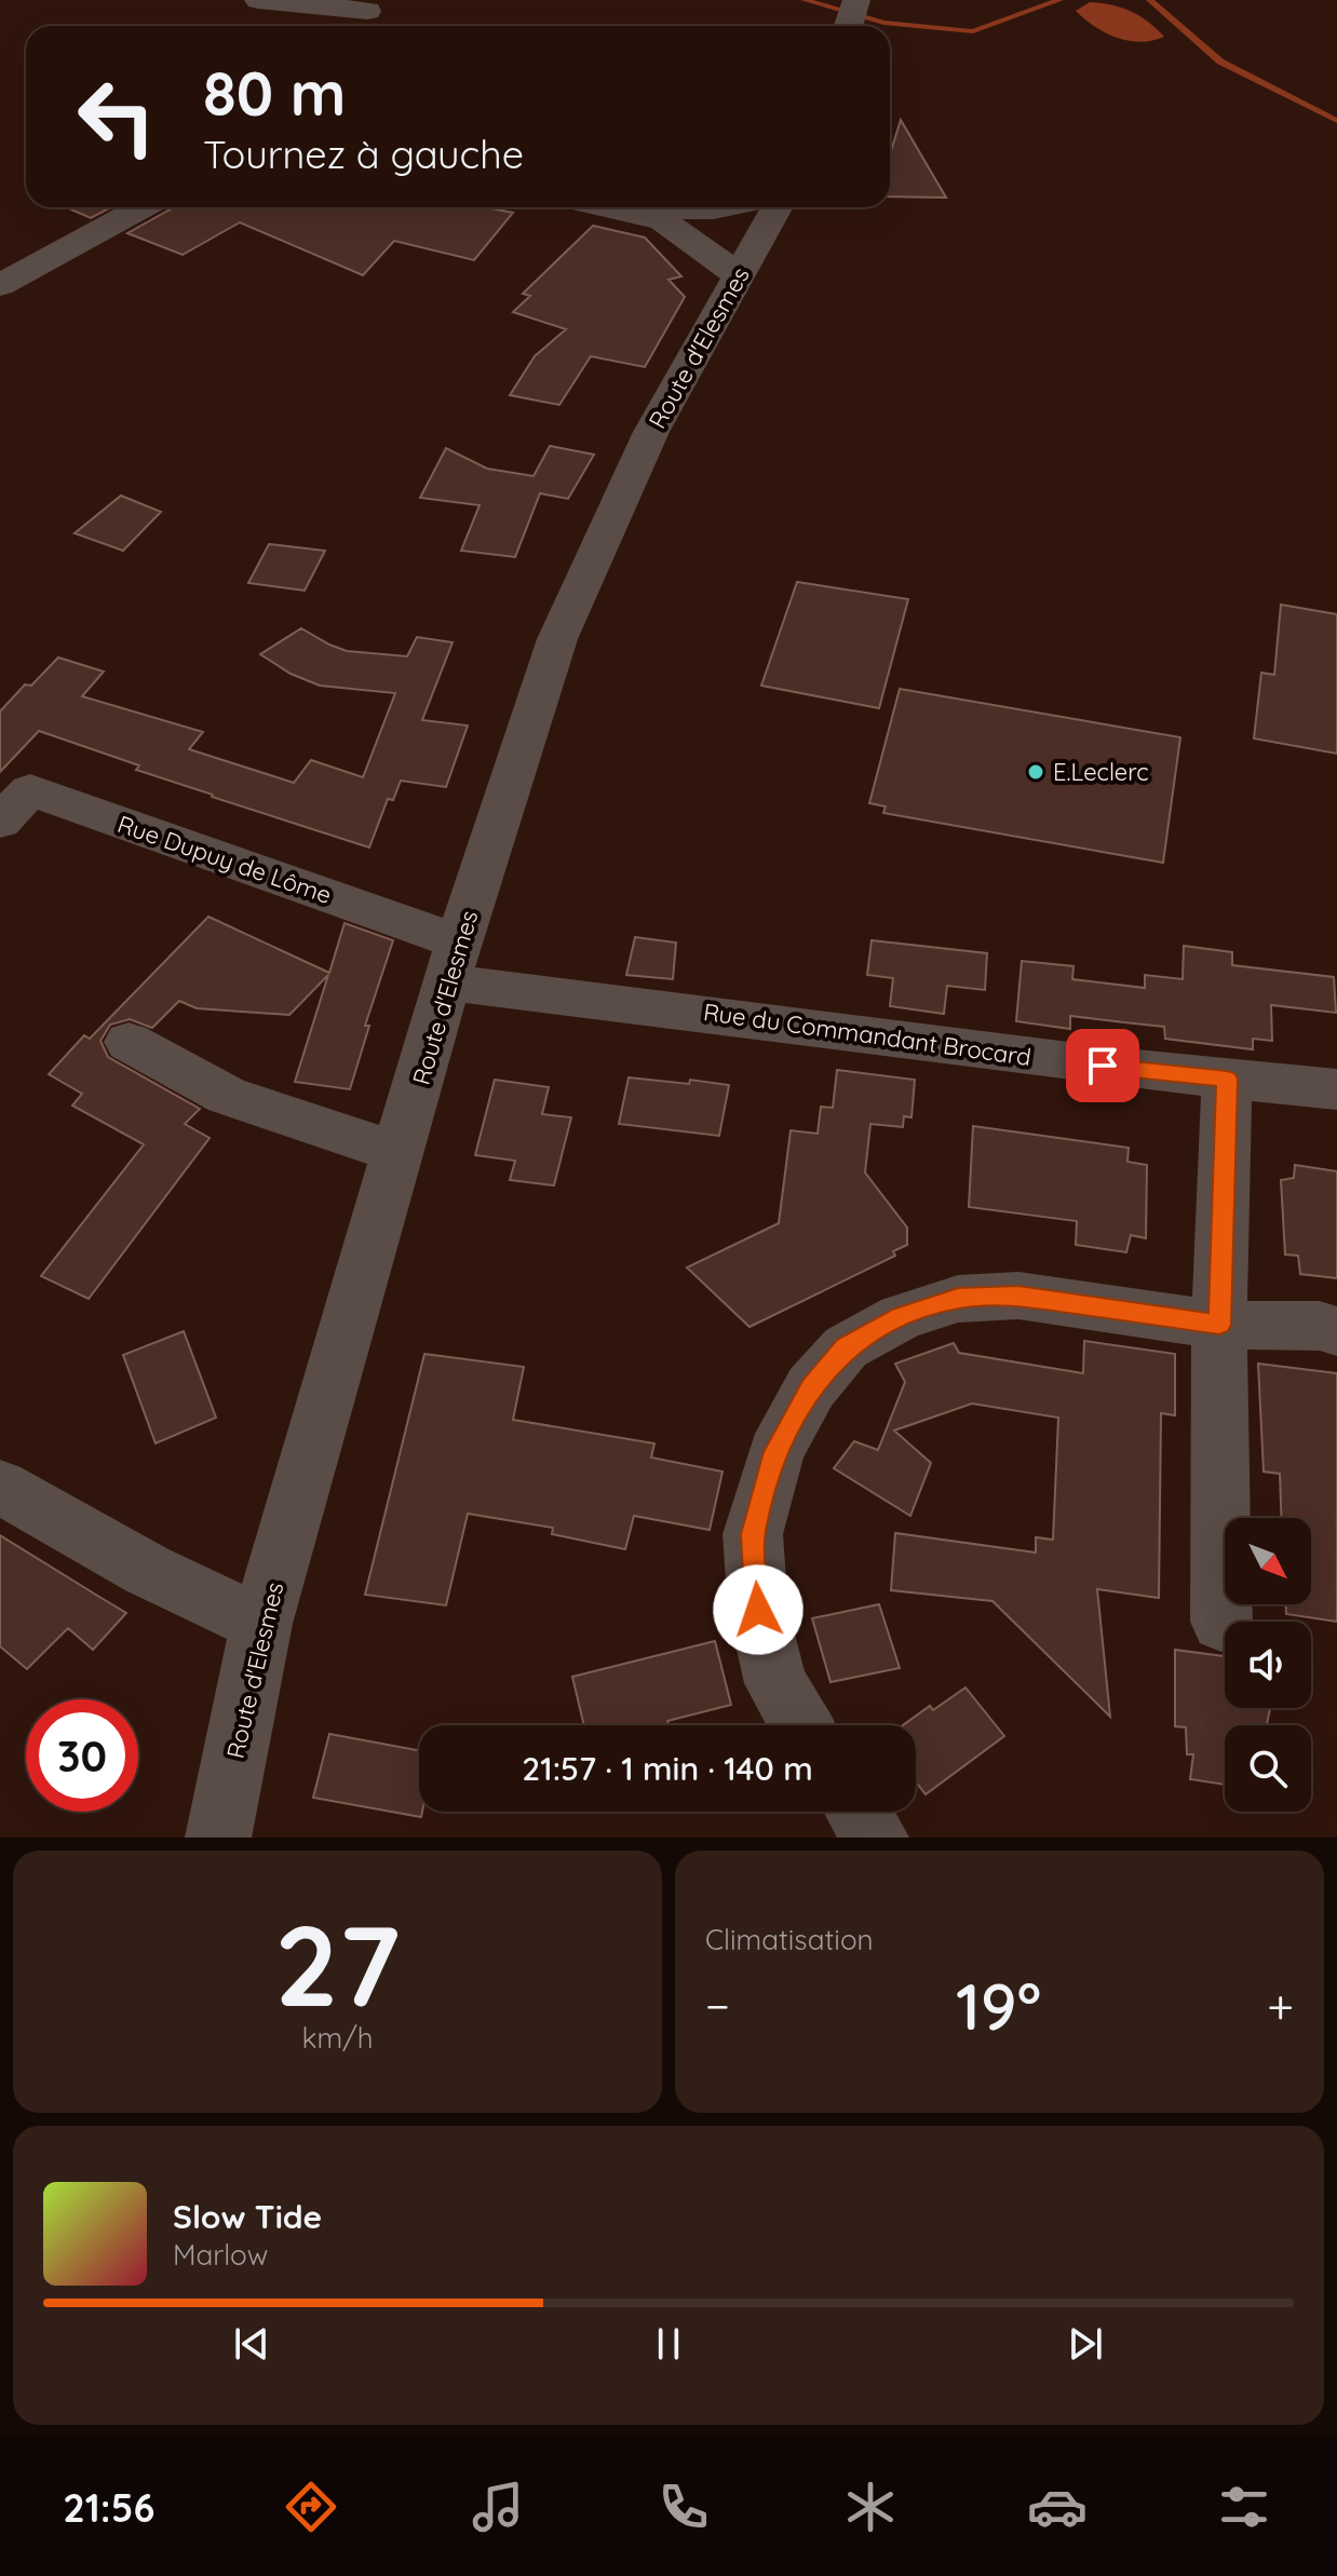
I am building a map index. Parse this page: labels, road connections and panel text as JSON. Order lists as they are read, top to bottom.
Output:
{
  "streets": {
    "street": ["Route d'Elesmes", "Rue Dupuy de Lôme", "Rue du Commandant Brocard"]
  },
  "crossings": [
    ["Route d'Elesmes", "Rue Dupuy de Lôme"],
    ["Route d'Elesmes", "Rue du Commandant Brocard"],
    ["Rue Dupuy de Lôme", "Rue du Commandant Brocard"]
  ],
  "places": ["E.Leclerc"],
  "north": "bottom right",
  "page": {
    "turn": ["80 m", "Tournez à gauche"],
    "limit": "30",
    "trip": "21:57 · 1 min · 140 m",
    "tile": [
      ["27", "km/h"],
      "Climatisation"
    ],
    "heat": ["−", "19°", "+"],
    "song": ["Slow Tide", "Marlow"],
    "tabs": "21:56"
  }
}
